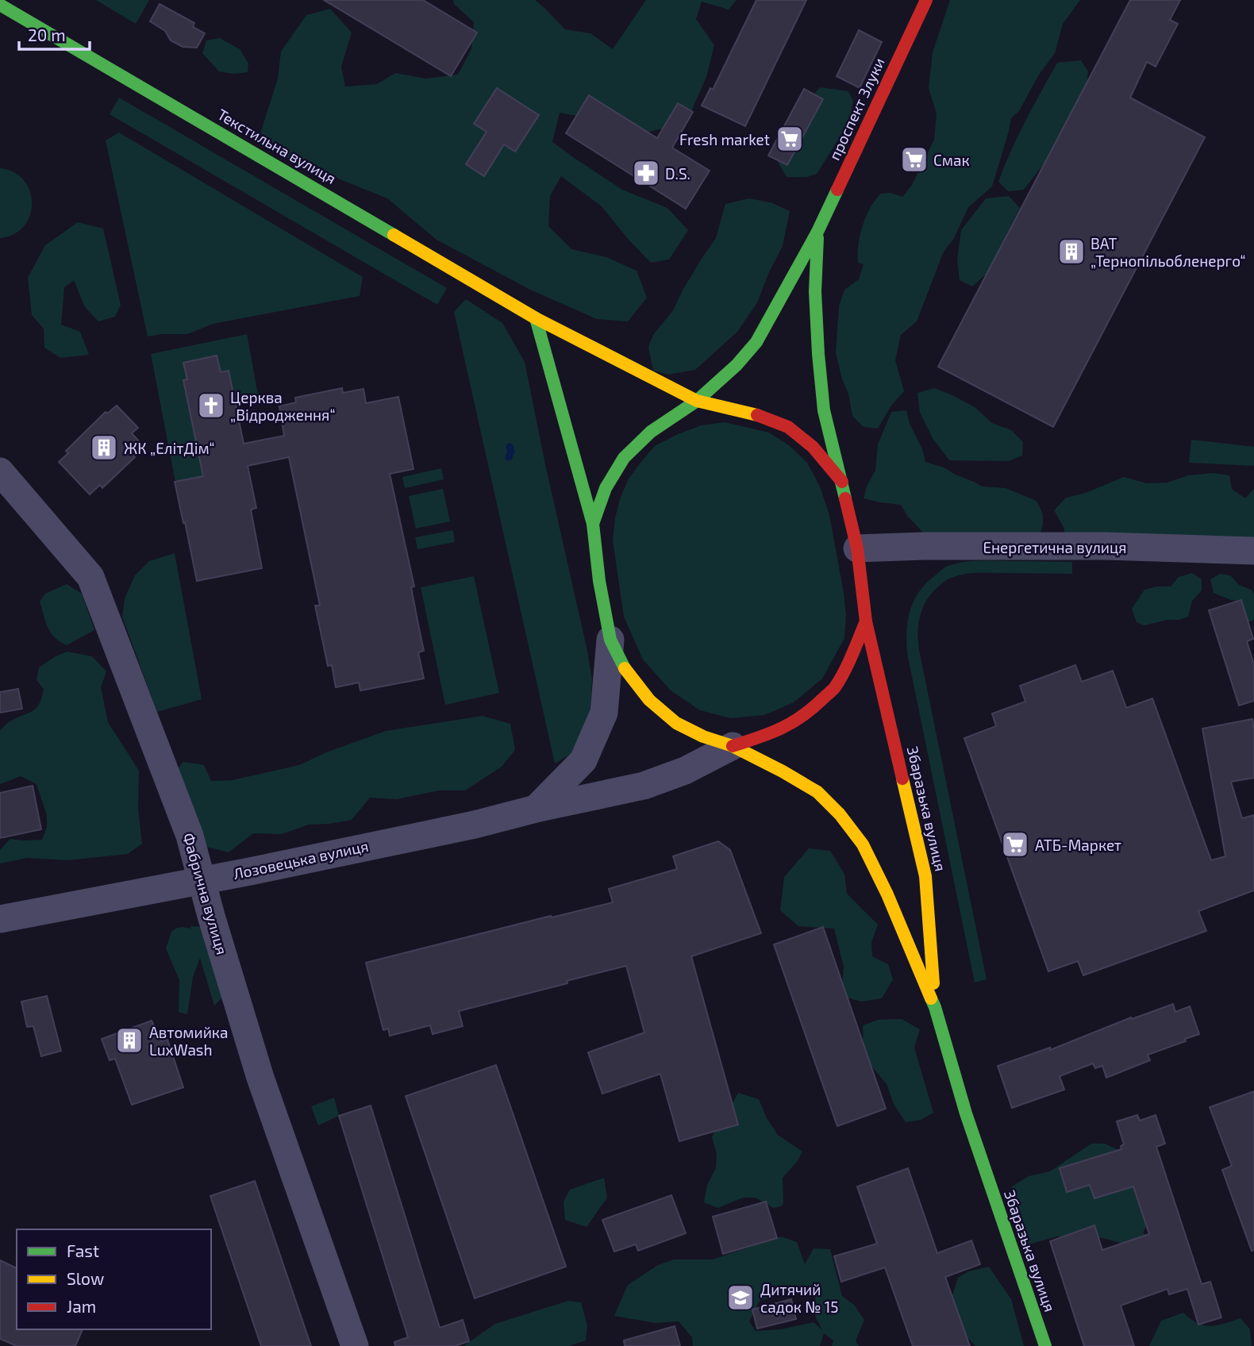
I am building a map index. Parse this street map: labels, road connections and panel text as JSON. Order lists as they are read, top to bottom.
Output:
{
  "streets": {
    "main road": ["проспект Злуки", "Текстильна вулиця", "Збаразька вулиця"],
    "street": ["Енергетична вулиця", "Лозовецька вулиця", "Фабрична вулиця"]
  },
  "crossings": [
    ["проспект Злуки", "Текстильна вулиця"],
    ["проспект Злуки", "Енергетична вулиця"],
    ["проспект Злуки", "Збаразька вулиця"],
    ["Енергетична вулиця", "Збаразька вулиця"],
    ["Збаразька вулиця", "Лозовецька вулиця"],
    ["Лозовецька вулиця", "Фабрична вулиця"]
  ],
  "places": {
    "supermarket": ["Fresh market", "Смак", "АТБ-Маркет"],
    "pharmacy": ["D.S."],
    "building": ["ВАТ „Тернопільобленерго“", "ЖК „ЕлітДім“", "Автомийка LuxWash"],
    "church": ["Церква „Відродження“"],
    "school or university": ["Дитячий садок № 15"]
  },
  "legend": ["Fast", "Slow", "Jam"],
  "scale_bar": "20 m"
}
